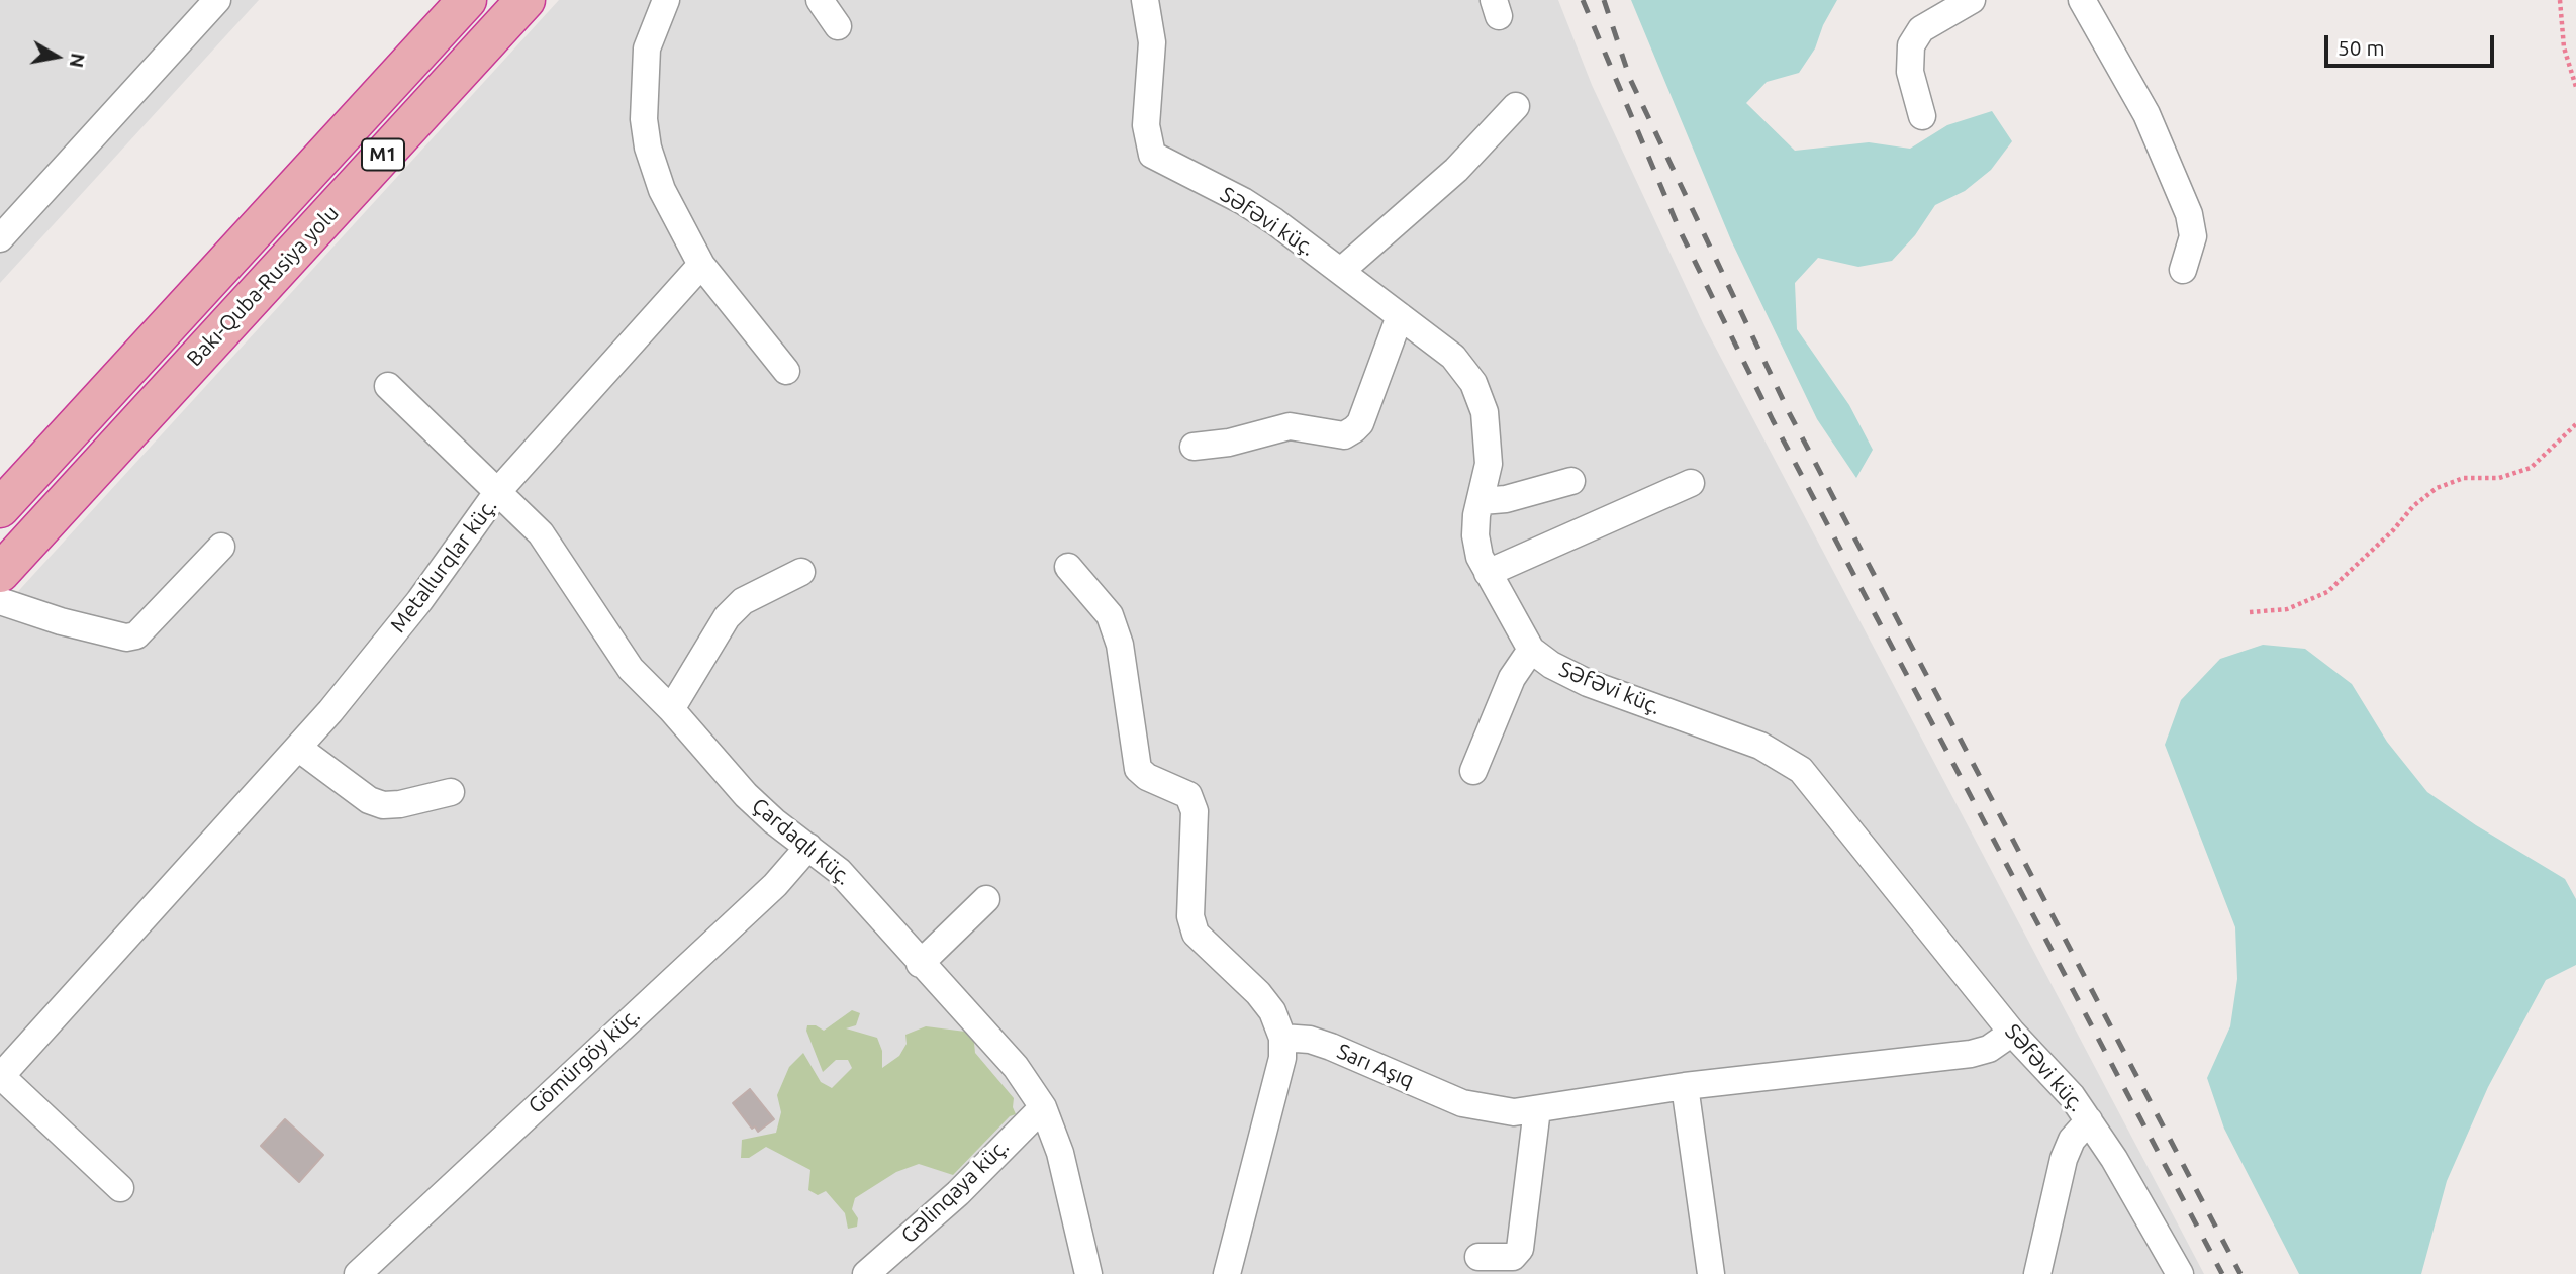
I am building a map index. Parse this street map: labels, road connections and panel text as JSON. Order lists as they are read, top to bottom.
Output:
{
  "streets": {
    "highway": ["M1", "Bakı-Quba-Rusiya yolu"],
    "street": [
      "Səfəvi küç.",
      "Metallurqlar küç.",
      "Çardaqlı küç.",
      "Gömürgöy küç.",
      "Sarı Aşıq",
      "Gəlinqaya küç."
    ]
  },
  "crossings": [
    ["Səfəvi küç.", "Sarı Aşıq"],
    ["Metallurqlar küç.", "Çardaqlı küç."],
    ["Çardaqlı küç.", "Gömürgöy küç."],
    ["Çardaqlı küç.", "Gəlinqaya küç."]
  ],
  "scale_bar": "50 m",
  "north": "right"
}
